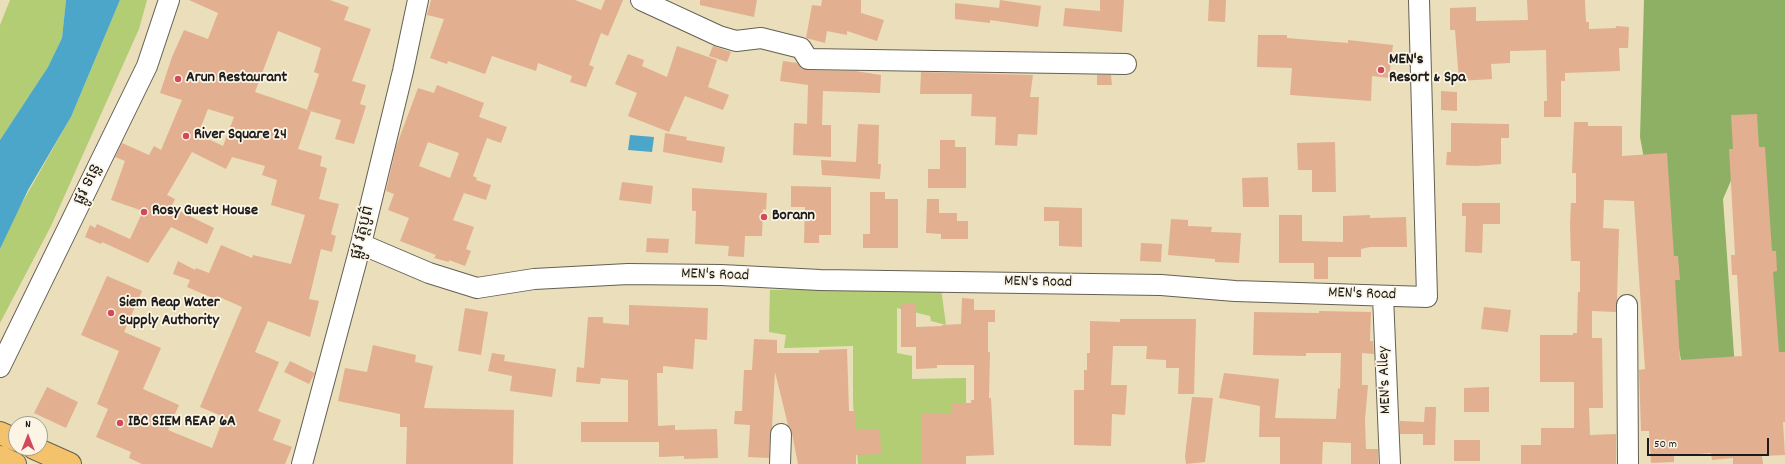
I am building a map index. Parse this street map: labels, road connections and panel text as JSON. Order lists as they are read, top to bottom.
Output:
{
  "streets": {
    "street": [
      "ផ្លូវ ទន្លេ",
      "ផ្លូវ វត្តបូព៌",
      "MEN's Road",
      "MEN's Alley"
    ]
  },
  "crossings": [
    ["ផ្លូវ វត្តបូព៌", "MEN's Road"],
    ["MEN's Road", "MEN's Alley"]
  ],
  "places": [
    "MEN's Resort & Spa",
    "Arun Restaurant",
    "River Square 24",
    "Rosy Guest House",
    "Borann",
    "Siem Reap Water Supply Authority",
    "IBC SIEM REAP 6A"
  ],
  "scale_bar": "50 m",
  "north": "top"
}
